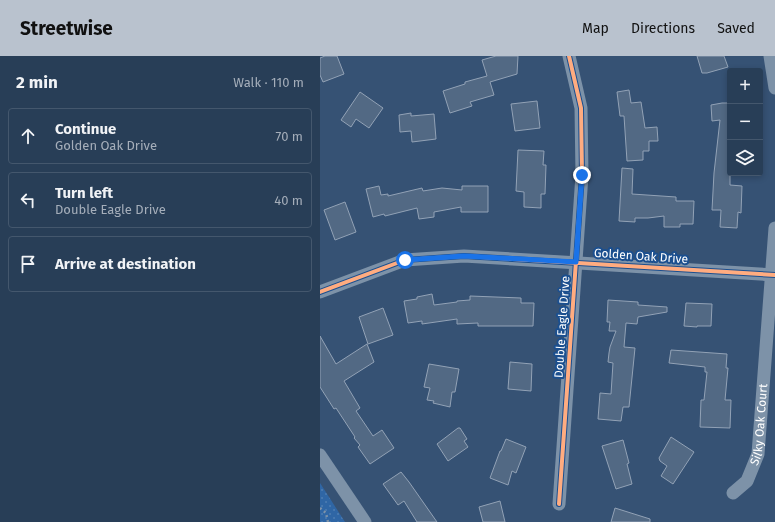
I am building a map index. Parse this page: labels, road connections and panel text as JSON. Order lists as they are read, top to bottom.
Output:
{
  "streets": {
    "street": ["Golden Oak Drive", "Double Eagle Drive", "Silky Oak Court"]
  },
  "crossings": [
    ["Golden Oak Drive", "Double Eagle Drive"],
    ["Golden Oak Drive", "Silky Oak Court"]
  ],
  "page": {
    "header": "Streetwise",
    "nav": ["Map", "Directions", "Saved"],
    "heading": ["2 min", "Walk · 110 m"],
    "map_buttons": ["+", "−"],
    "list": [
      ["Continue", "Golden Oak Drive", "70 m"],
      ["Turn left", "Double Eagle Drive", "40 m"],
      "Arrive at destination"
    ]
  }
}
